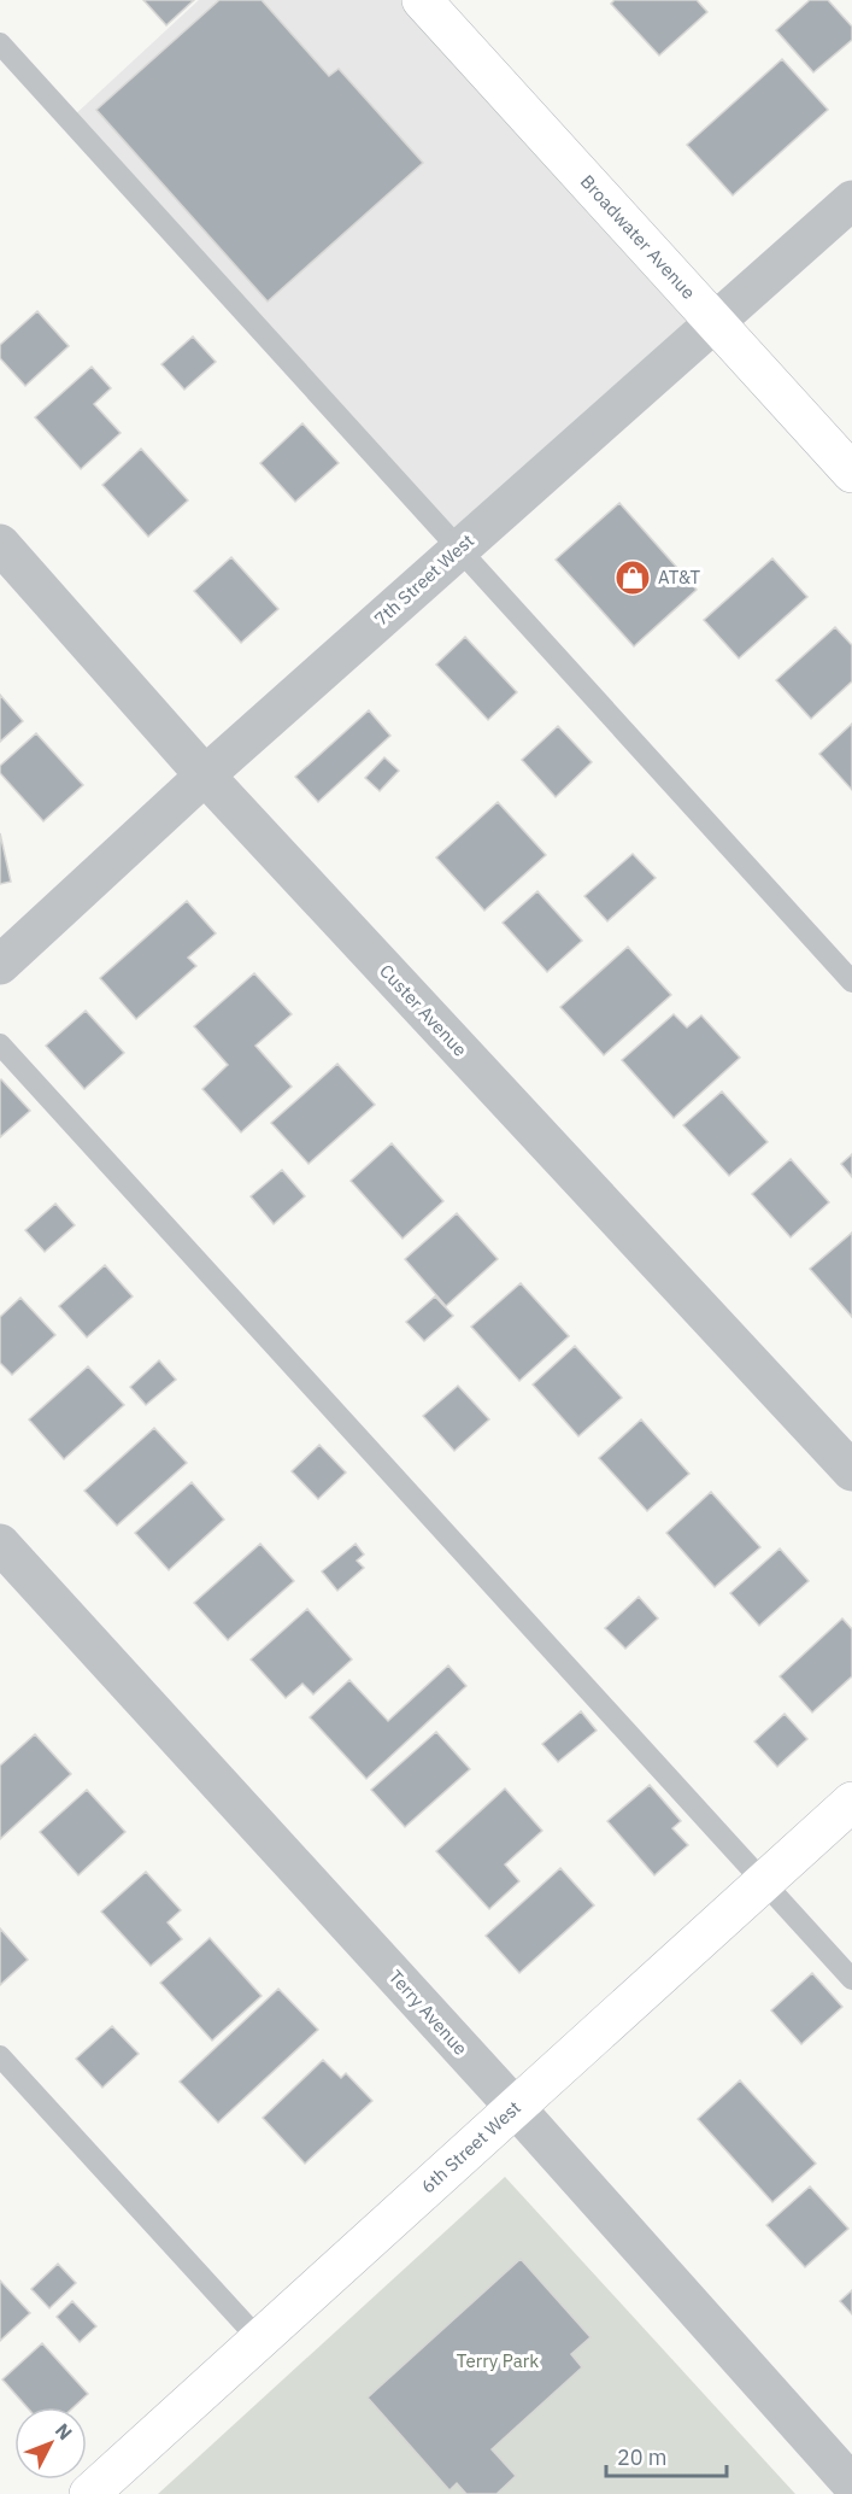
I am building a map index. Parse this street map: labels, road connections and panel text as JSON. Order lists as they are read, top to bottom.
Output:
{
  "streets": {
    "street": [
      "Broadwater Avenue",
      "7th Street West",
      "Custer Avenue",
      "Terry Avenue",
      "6th Street West"
    ]
  },
  "crossings": [
    ["Broadwater Avenue", "7th Street West"],
    ["7th Street West", "Custer Avenue"],
    ["Terry Avenue", "6th Street West"]
  ],
  "parks": ["Terry Park"],
  "places": {
    "shop": ["AT&T"]
  },
  "scale_bar": "20 m",
  "north": "top right"
}
